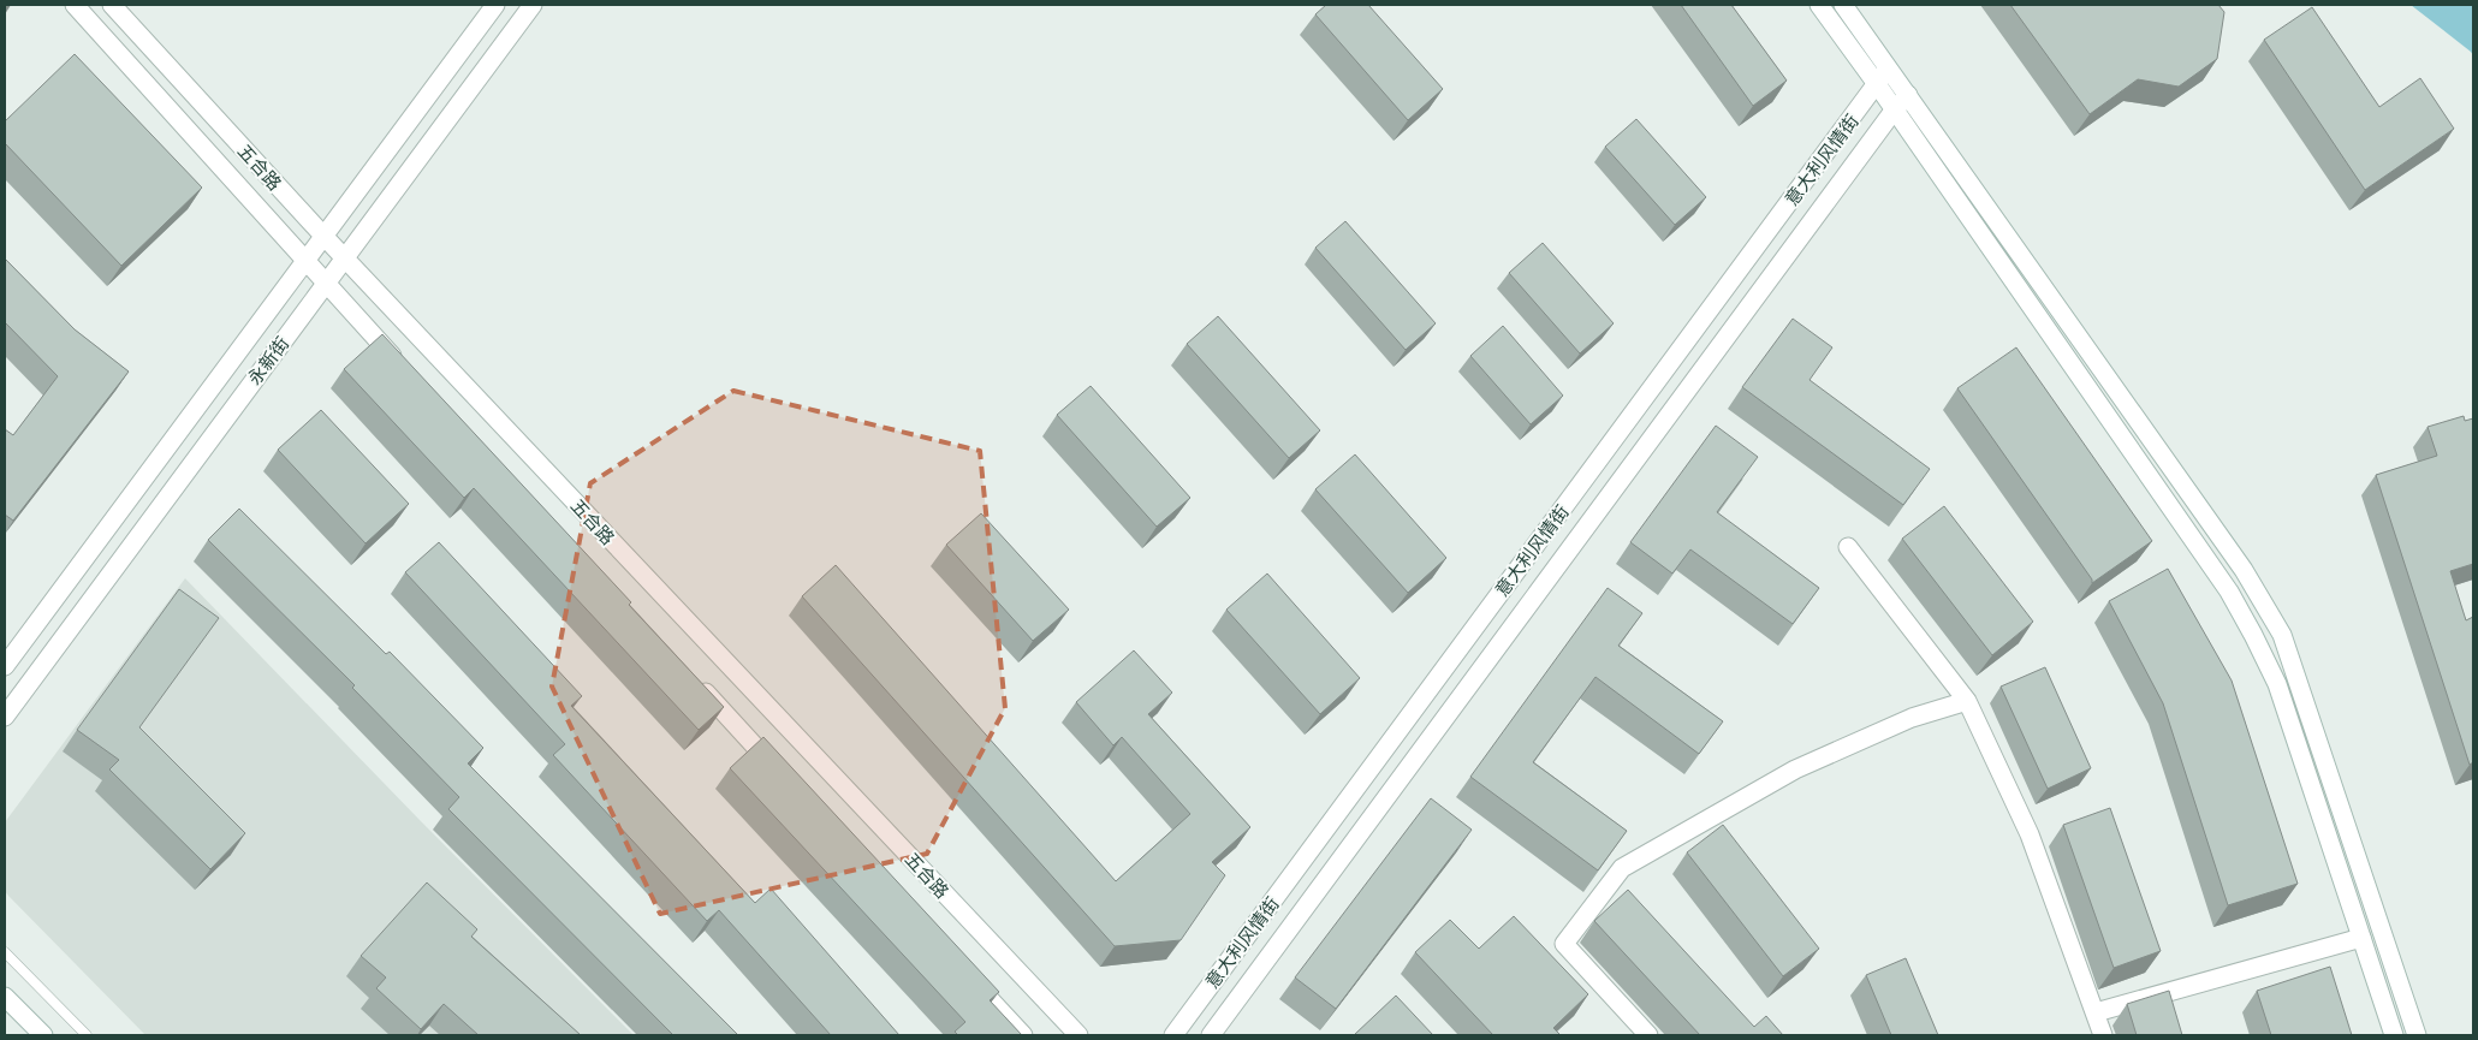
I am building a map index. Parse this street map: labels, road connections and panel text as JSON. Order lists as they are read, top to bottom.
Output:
{
  "streets": {
    "street": ["意大利风情街", "五合路", "永新街"]
  },
  "crossings": [
    ["五合路", "永新街"]
  ]
}
